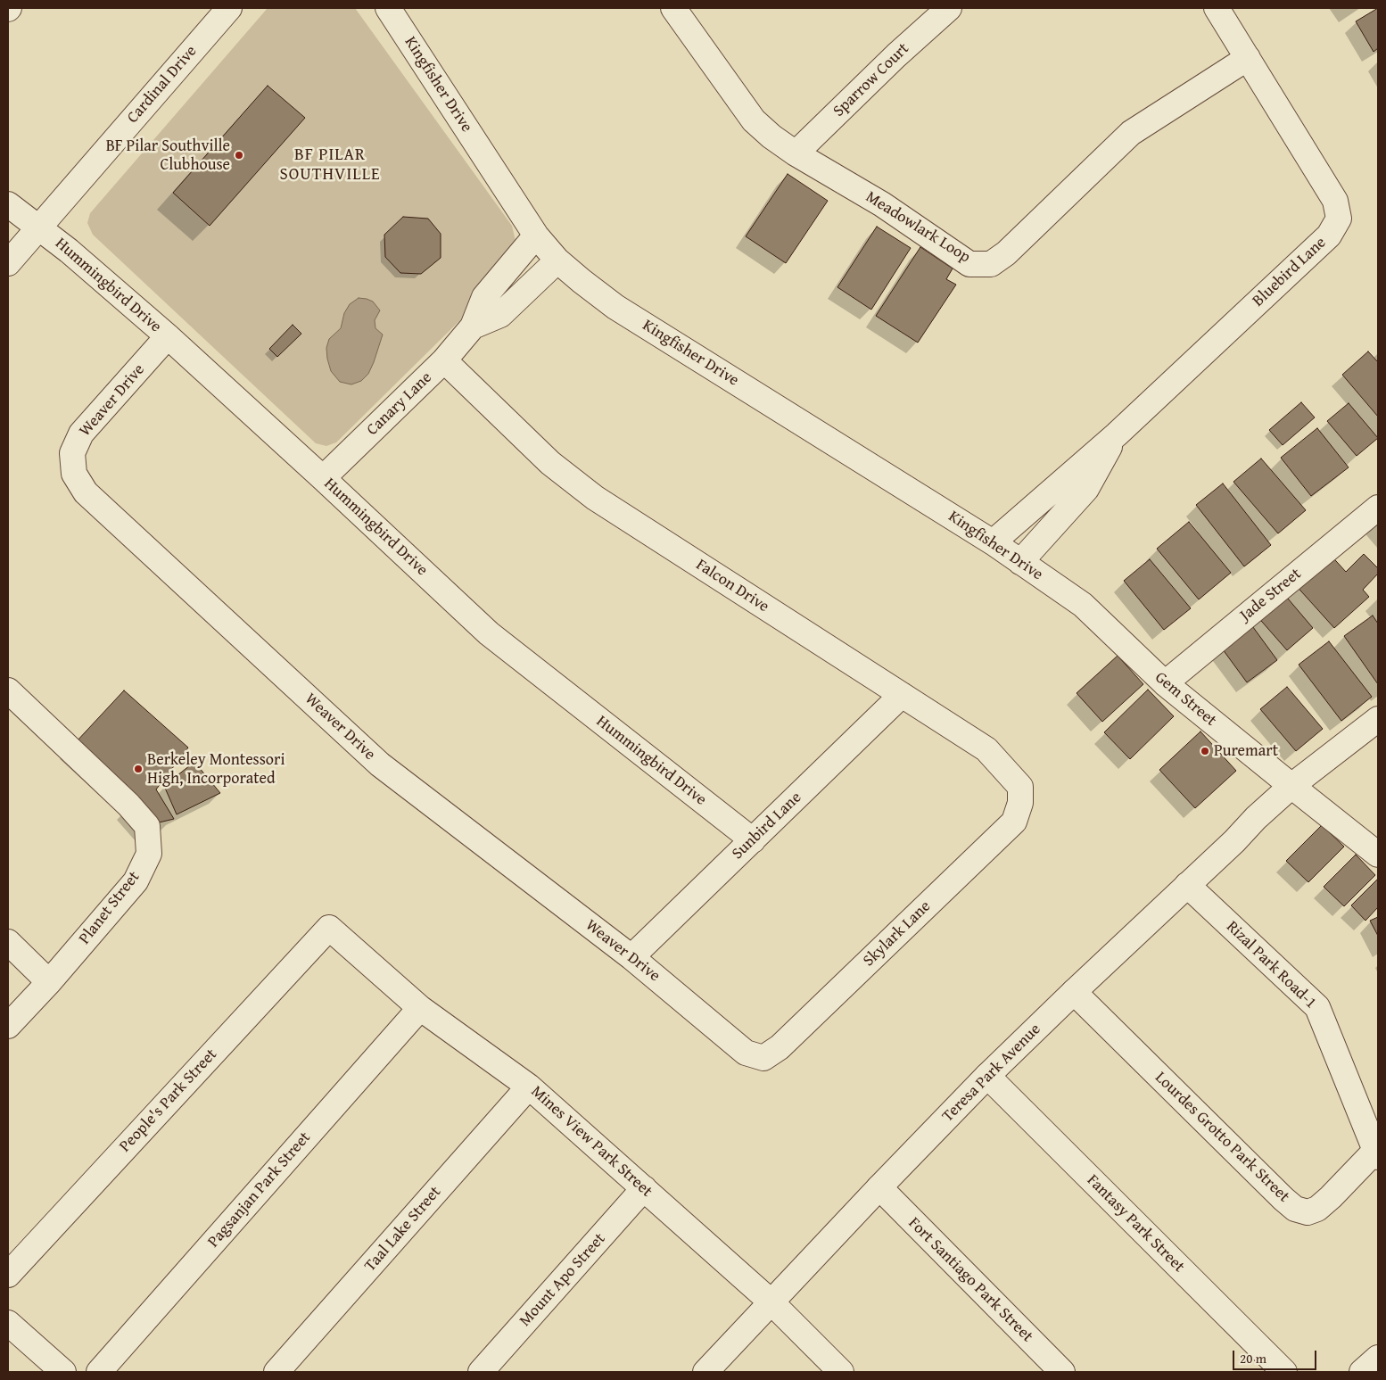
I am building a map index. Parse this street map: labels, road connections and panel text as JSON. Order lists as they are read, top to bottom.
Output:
{
  "streets": {
    "street": [
      "Sparrow Court",
      "Cardinal Drive",
      "Kingfisher Drive",
      "Meadowlark Loop",
      "Bluebird Lane",
      "Hummingbird Drive",
      "Weaver Drive",
      "Canary Lane",
      "Falcon Drive",
      "Jade Street",
      "Gem Street",
      "Sunbird Lane",
      "Planet Street",
      "Skylark Lane",
      "Rizal Park Road-1",
      "Teresa Park Avenue",
      "People's Park Street",
      "Lourdes Grotto Park Street",
      "Mines View Park Street",
      "Pagsanjan Park Street",
      "Fantasy Park Street",
      "Taal Lake Street",
      "Mount Apo Street",
      "Fort Santiago Park Street"
    ]
  },
  "crossings": [
    ["Sparrow Court", "Meadowlark Loop"],
    ["Cardinal Drive", "Hummingbird Drive"],
    ["Kingfisher Drive", "Bluebird Lane"],
    ["Kingfisher Drive", "Canary Lane"],
    ["Kingfisher Drive", "Gem Street"],
    ["Meadowlark Loop", "Bluebird Lane"],
    ["Hummingbird Drive", "Weaver Drive"],
    ["Hummingbird Drive", "Canary Lane"],
    ["Hummingbird Drive", "Sunbird Lane"],
    ["Weaver Drive", "Sunbird Lane"],
    ["Weaver Drive", "Skylark Lane"],
    ["Canary Lane", "Falcon Drive"],
    ["Falcon Drive", "Sunbird Lane"],
    ["Falcon Drive", "Skylark Lane"],
    ["Jade Street", "Gem Street"],
    ["Gem Street", "Teresa Park Avenue"],
    ["Rizal Park Road-1", "Teresa Park Avenue"],
    ["Rizal Park Road-1", "Lourdes Grotto Park Street"],
    ["Teresa Park Avenue", "Lourdes Grotto Park Street"],
    ["Teresa Park Avenue", "Mines View Park Street"],
    ["Teresa Park Avenue", "Fantasy Park Street"],
    ["Teresa Park Avenue", "Fort Santiago Park Street"],
    ["People's Park Street", "Mines View Park Street"],
    ["Mines View Park Street", "Pagsanjan Park Street"],
    ["Mines View Park Street", "Taal Lake Street"],
    ["Mines View Park Street", "Mount Apo Street"]
  ],
  "districts": ["BF PILAR SOUTHVILLE"],
  "places": ["BF Pilar Southville Clubhouse", "Puremart", "Berkeley Montessori High, Incorporated"],
  "scale_bar": "20 m"
}
